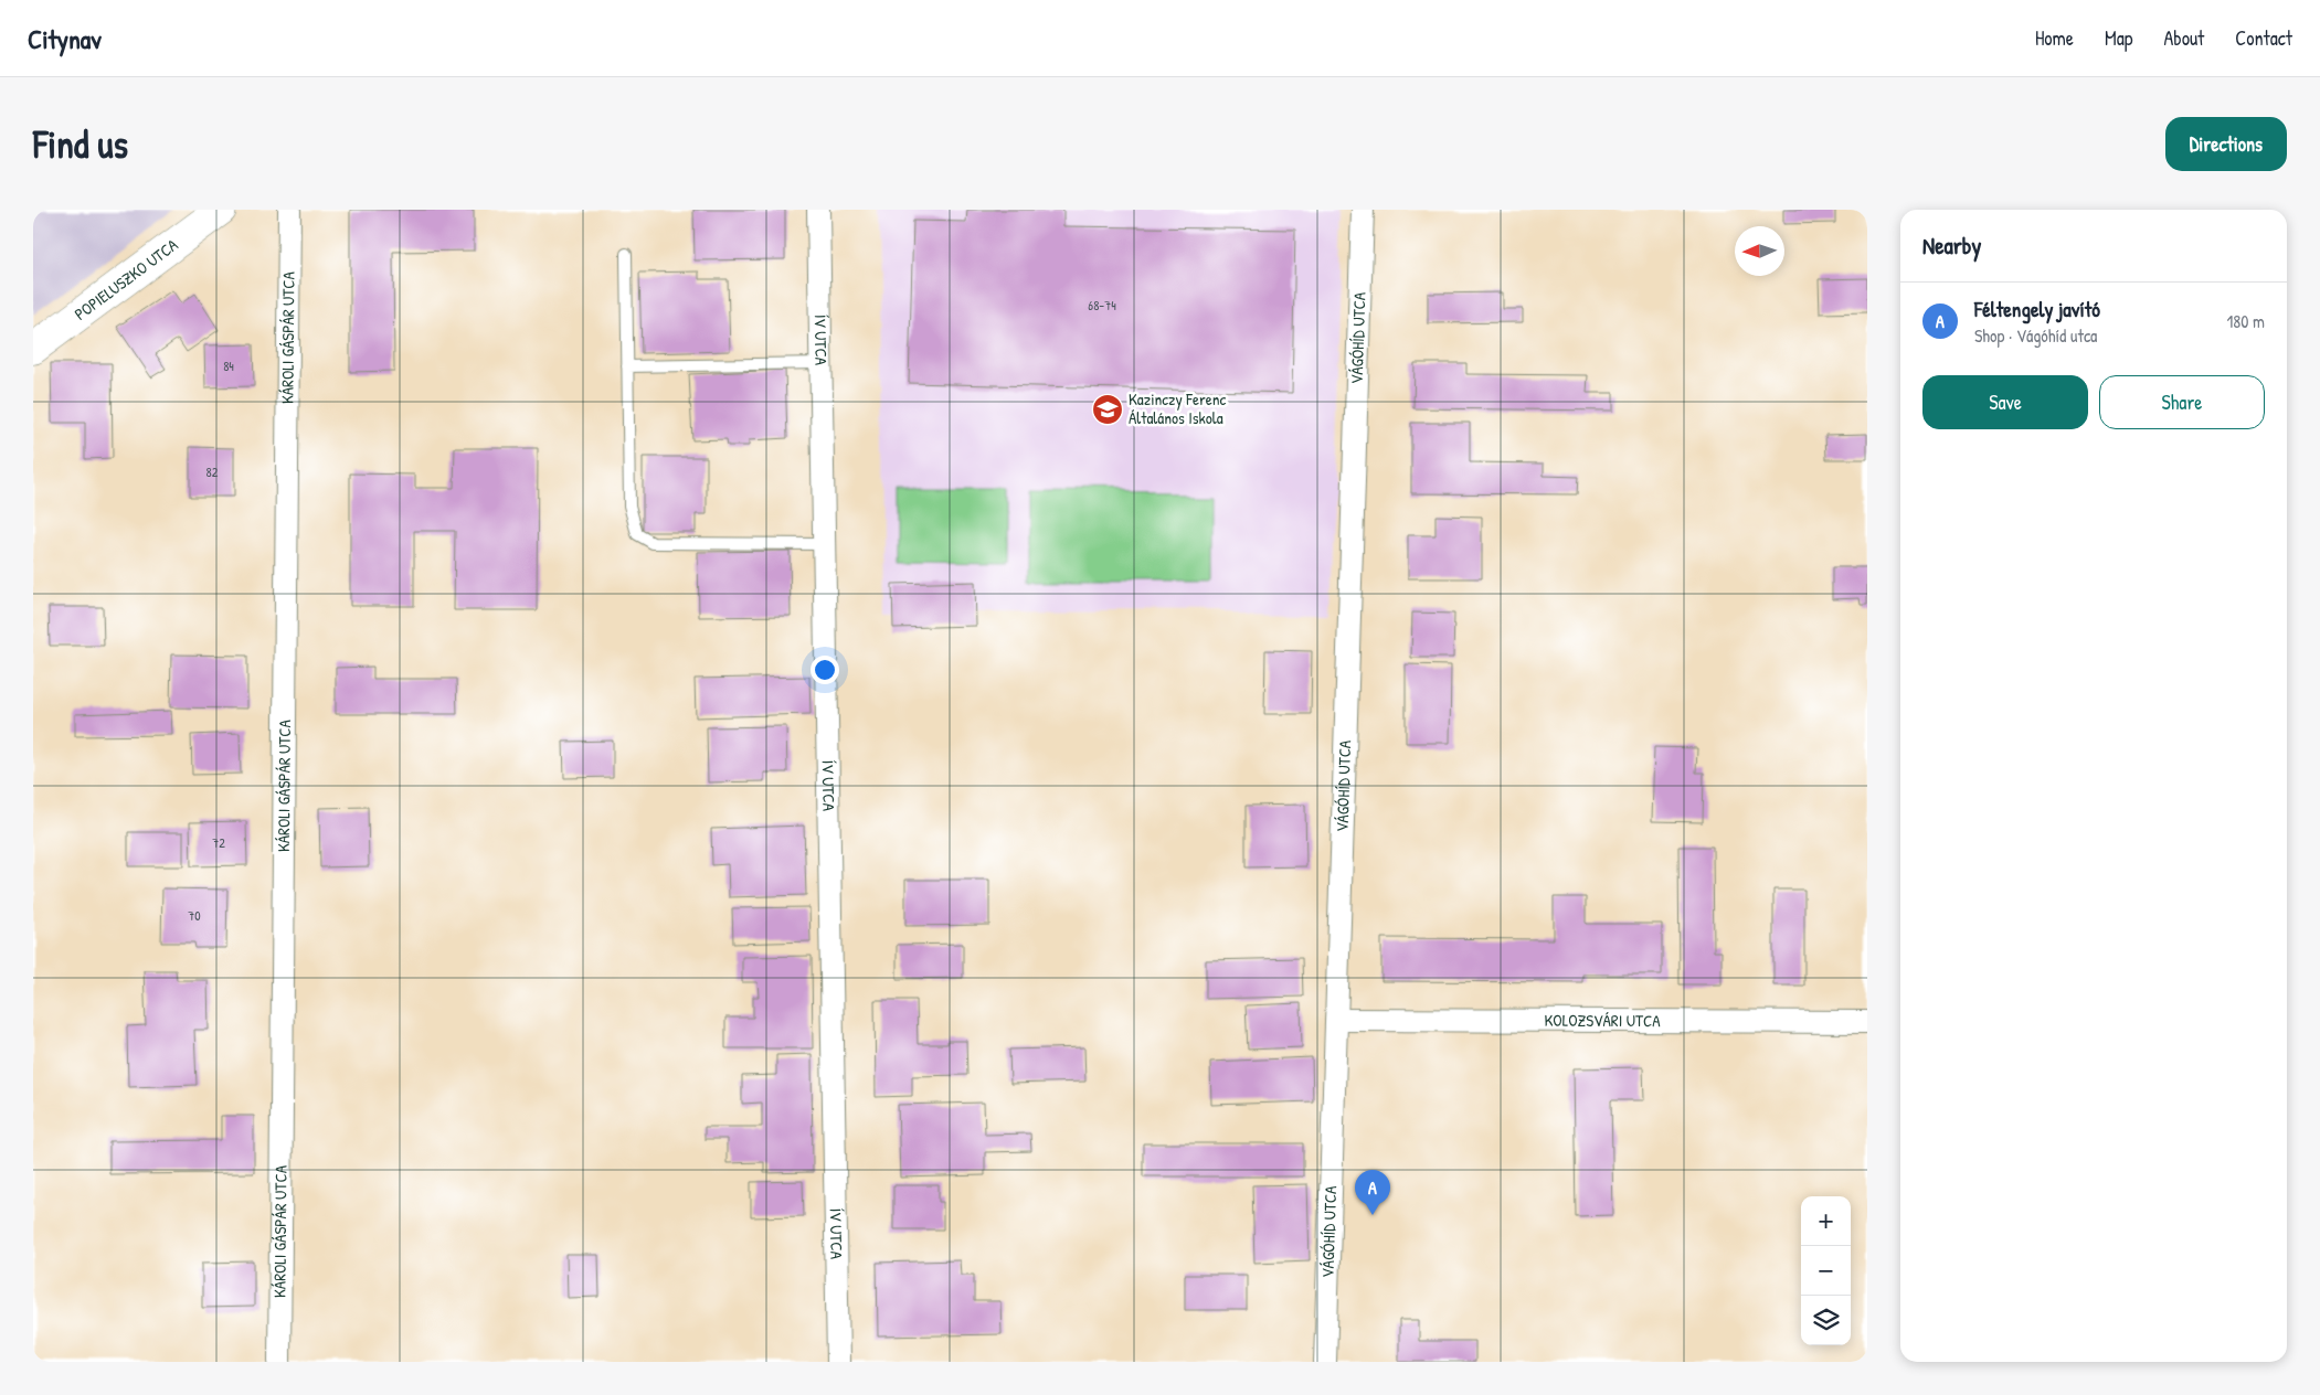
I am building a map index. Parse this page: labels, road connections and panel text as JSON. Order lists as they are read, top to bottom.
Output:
{
  "streets": {
    "street": [
      "POPIELUSZKO UTCA",
      "KÁROLI GÁSPÁR UTCA",
      "ÍV UTCA",
      "VÁGÓHÍD UTCA",
      "KOLOZSVÁRI UTCA"
    ]
  },
  "crossings": [
    ["VÁGÓHÍD UTCA", "KOLOZSVÁRI UTCA"]
  ],
  "places": {
    "school or university": ["Kazinczy Ferenc Általános Iskola"]
  },
  "house_numbers": [
    "68-74",
    "84",
    "82",
    "72",
    "70"
  ],
  "north": "left",
  "page": {
    "header": "Citynav",
    "nav": [
      "Home",
      "Map",
      "About",
      "Contact"
    ],
    "buttons": [
      "Directions",
      ["Save", "Share"]
    ],
    "title": "Find us",
    "heading": "Nearby",
    "list": [
      {
        "mark": "A",
        "name": "Féltengely javító",
        "note": "Shop · Vágóhíd utca",
        "value": "180 m"
      }
    ],
    "pins": "A",
    "map_buttons": ["+", "−"]
  }
}
